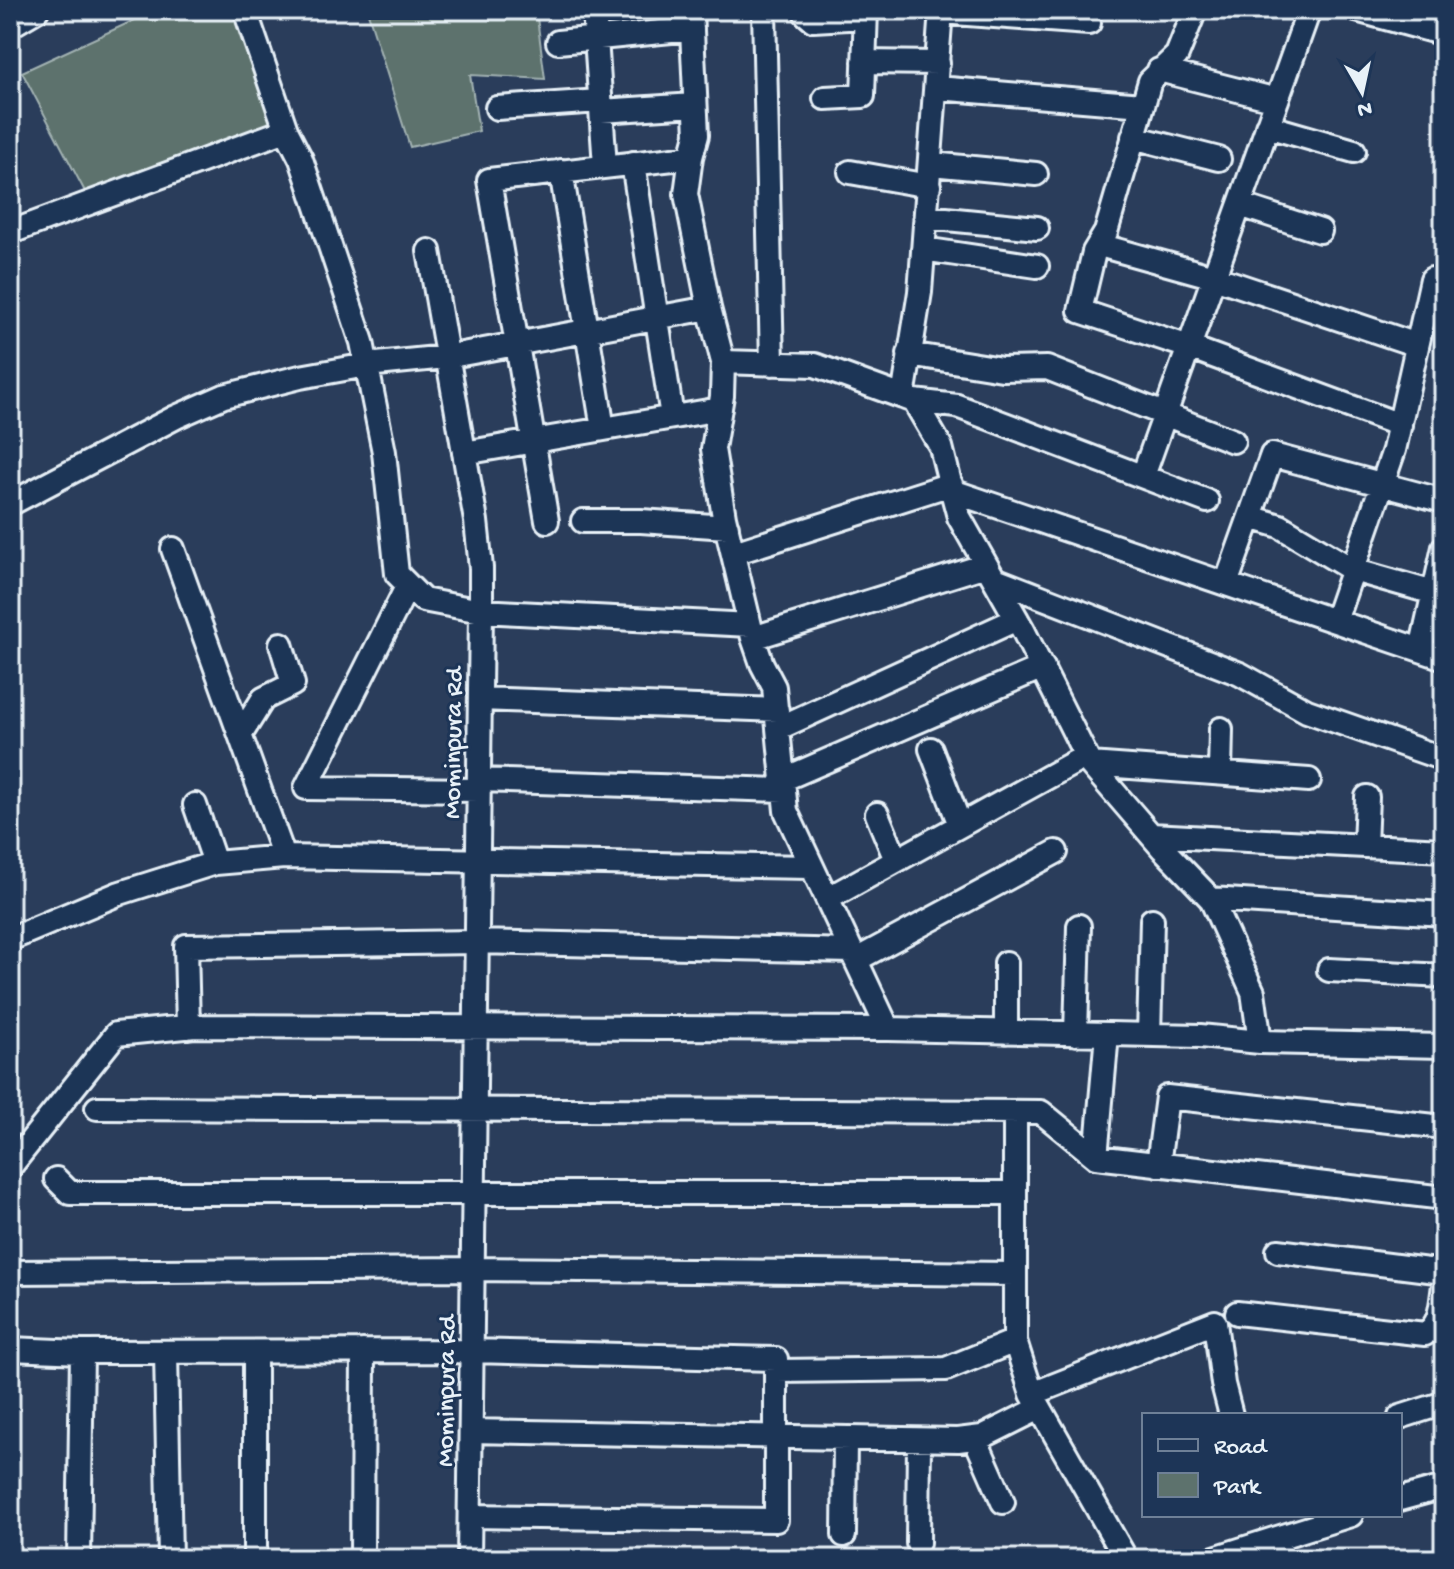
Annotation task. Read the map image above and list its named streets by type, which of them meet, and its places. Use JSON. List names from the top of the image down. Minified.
{"streets":{"street":["Mominpura Rd"]},"legend":["Road","Park"],"north":"bottom"}
